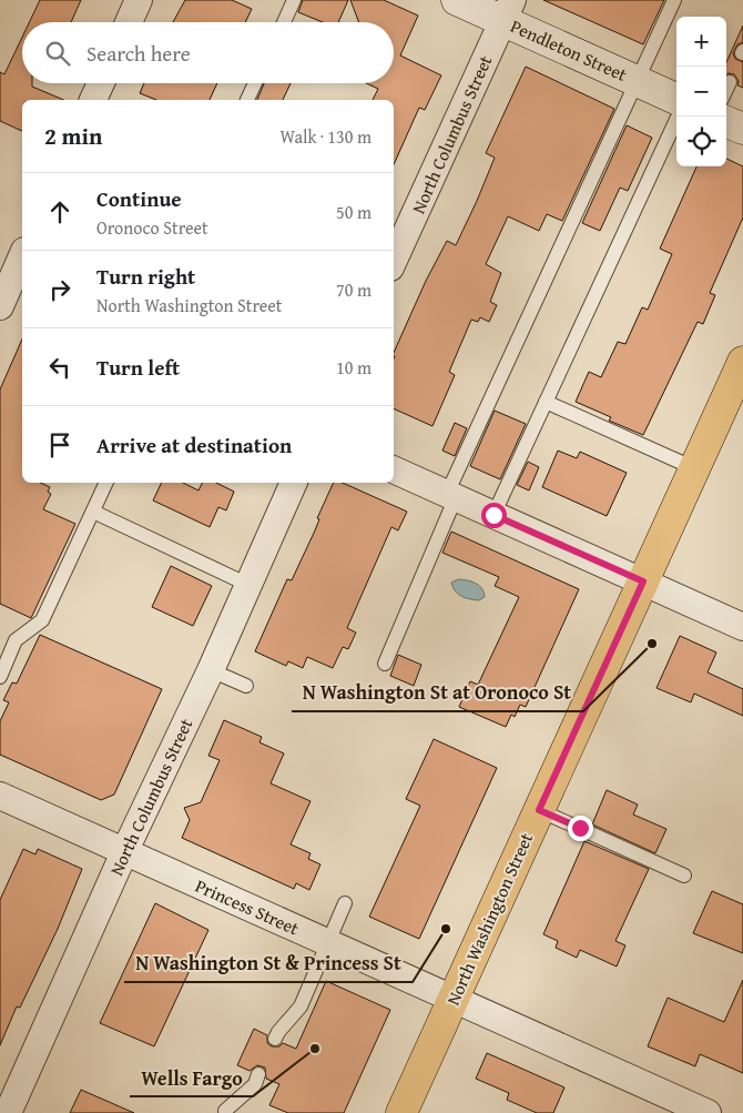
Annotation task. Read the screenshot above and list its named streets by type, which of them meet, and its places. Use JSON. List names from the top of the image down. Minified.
{"streets":{"main road":["Pendleton Street","North Washington Street"],"street":["North Columbus Street","Princess Street"]},"crossings":[["Pendleton Street","North Columbus Street"],["North Columbus Street","Princess Street"],["Princess Street","North Washington Street"]],"places":["N Washington St at Oronoco St","N Washington St & Princess St","Wells Fargo"],"page":{"map_buttons":["+","−"],"search":"Search here","heading":["2 min","Walk · 130 m"],"list":[["Continue","Oronoco Street","50 m"],["Turn right","North Washington Street","70 m"],["Turn left","10 m"],"Arrive at destination"]}}
